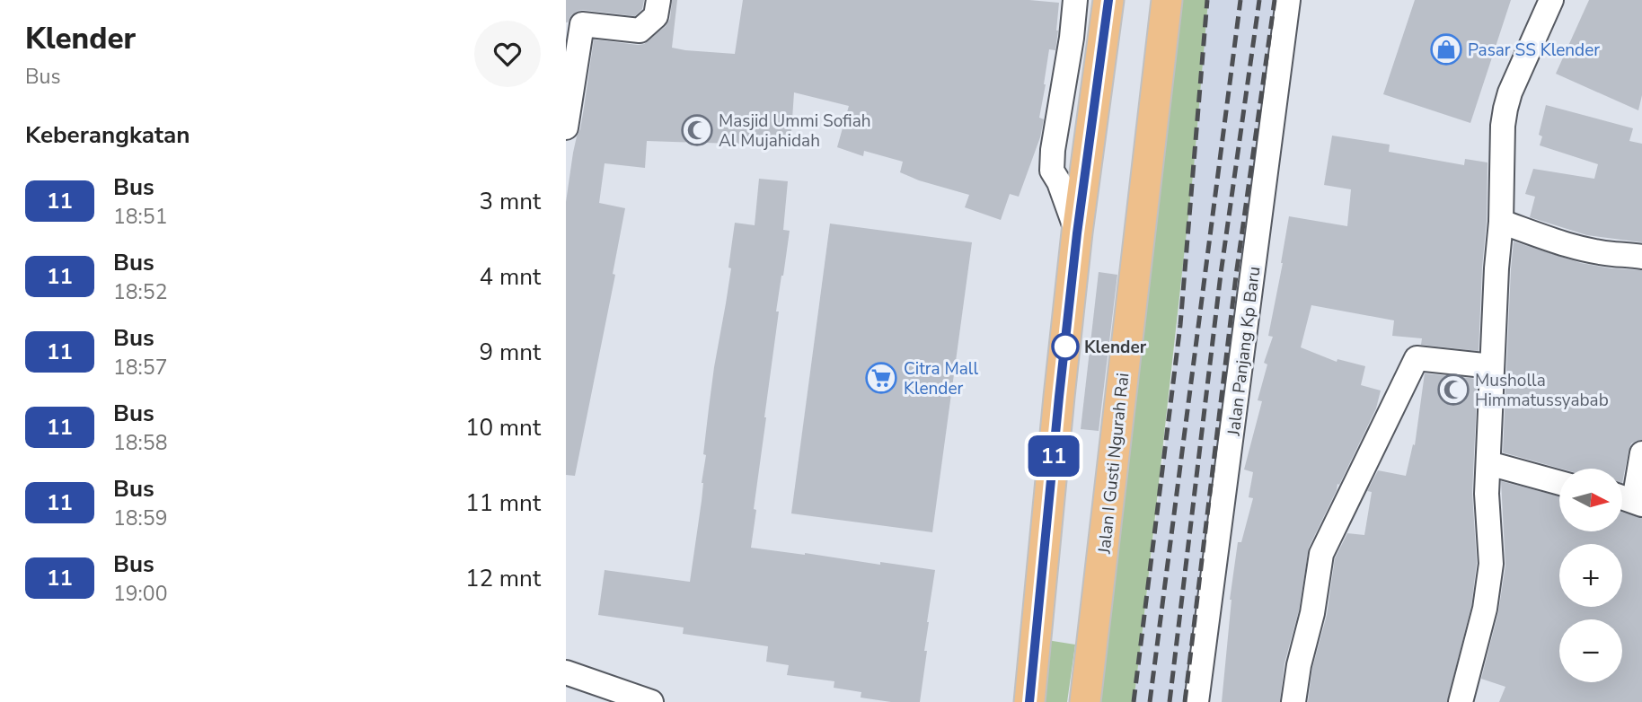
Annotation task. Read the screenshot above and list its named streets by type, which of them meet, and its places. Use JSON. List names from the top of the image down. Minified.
{"streets":{"main road":["Jalan I Gusti Ngurah Rai"],"street":["Jalan Panjang Kp Baru"]},"places":{"shop":["Pasar SS Klender"],"mosque":["Masjid Ummi Sofiah Al Mujahidah","Musholla Himmatussyabab"],"other":["Klender"],"supermarket":["Citra Mall Klender"]},"lines":["bus line 11"],"north":"right","page":{"heading":[["Klender","Bus"],"Keberangkatan"],"on_map":"11","list":[{"mark":"11","name":"Bus","note":"18:51","value":"3 mnt"},{"mark":"11","name":"Bus","note":"18:52","value":"4 mnt"},{"mark":"11","name":"Bus","note":"18:57","value":"9 mnt"},{"mark":"11","name":"Bus","note":"18:58","value":"10 mnt"},{"mark":"11","name":"Bus","note":"18:59","value":"11 mnt"},{"mark":"11","name":"Bus","note":"19:00","value":"12 mnt"}],"map_buttons":["+","−"]}}
